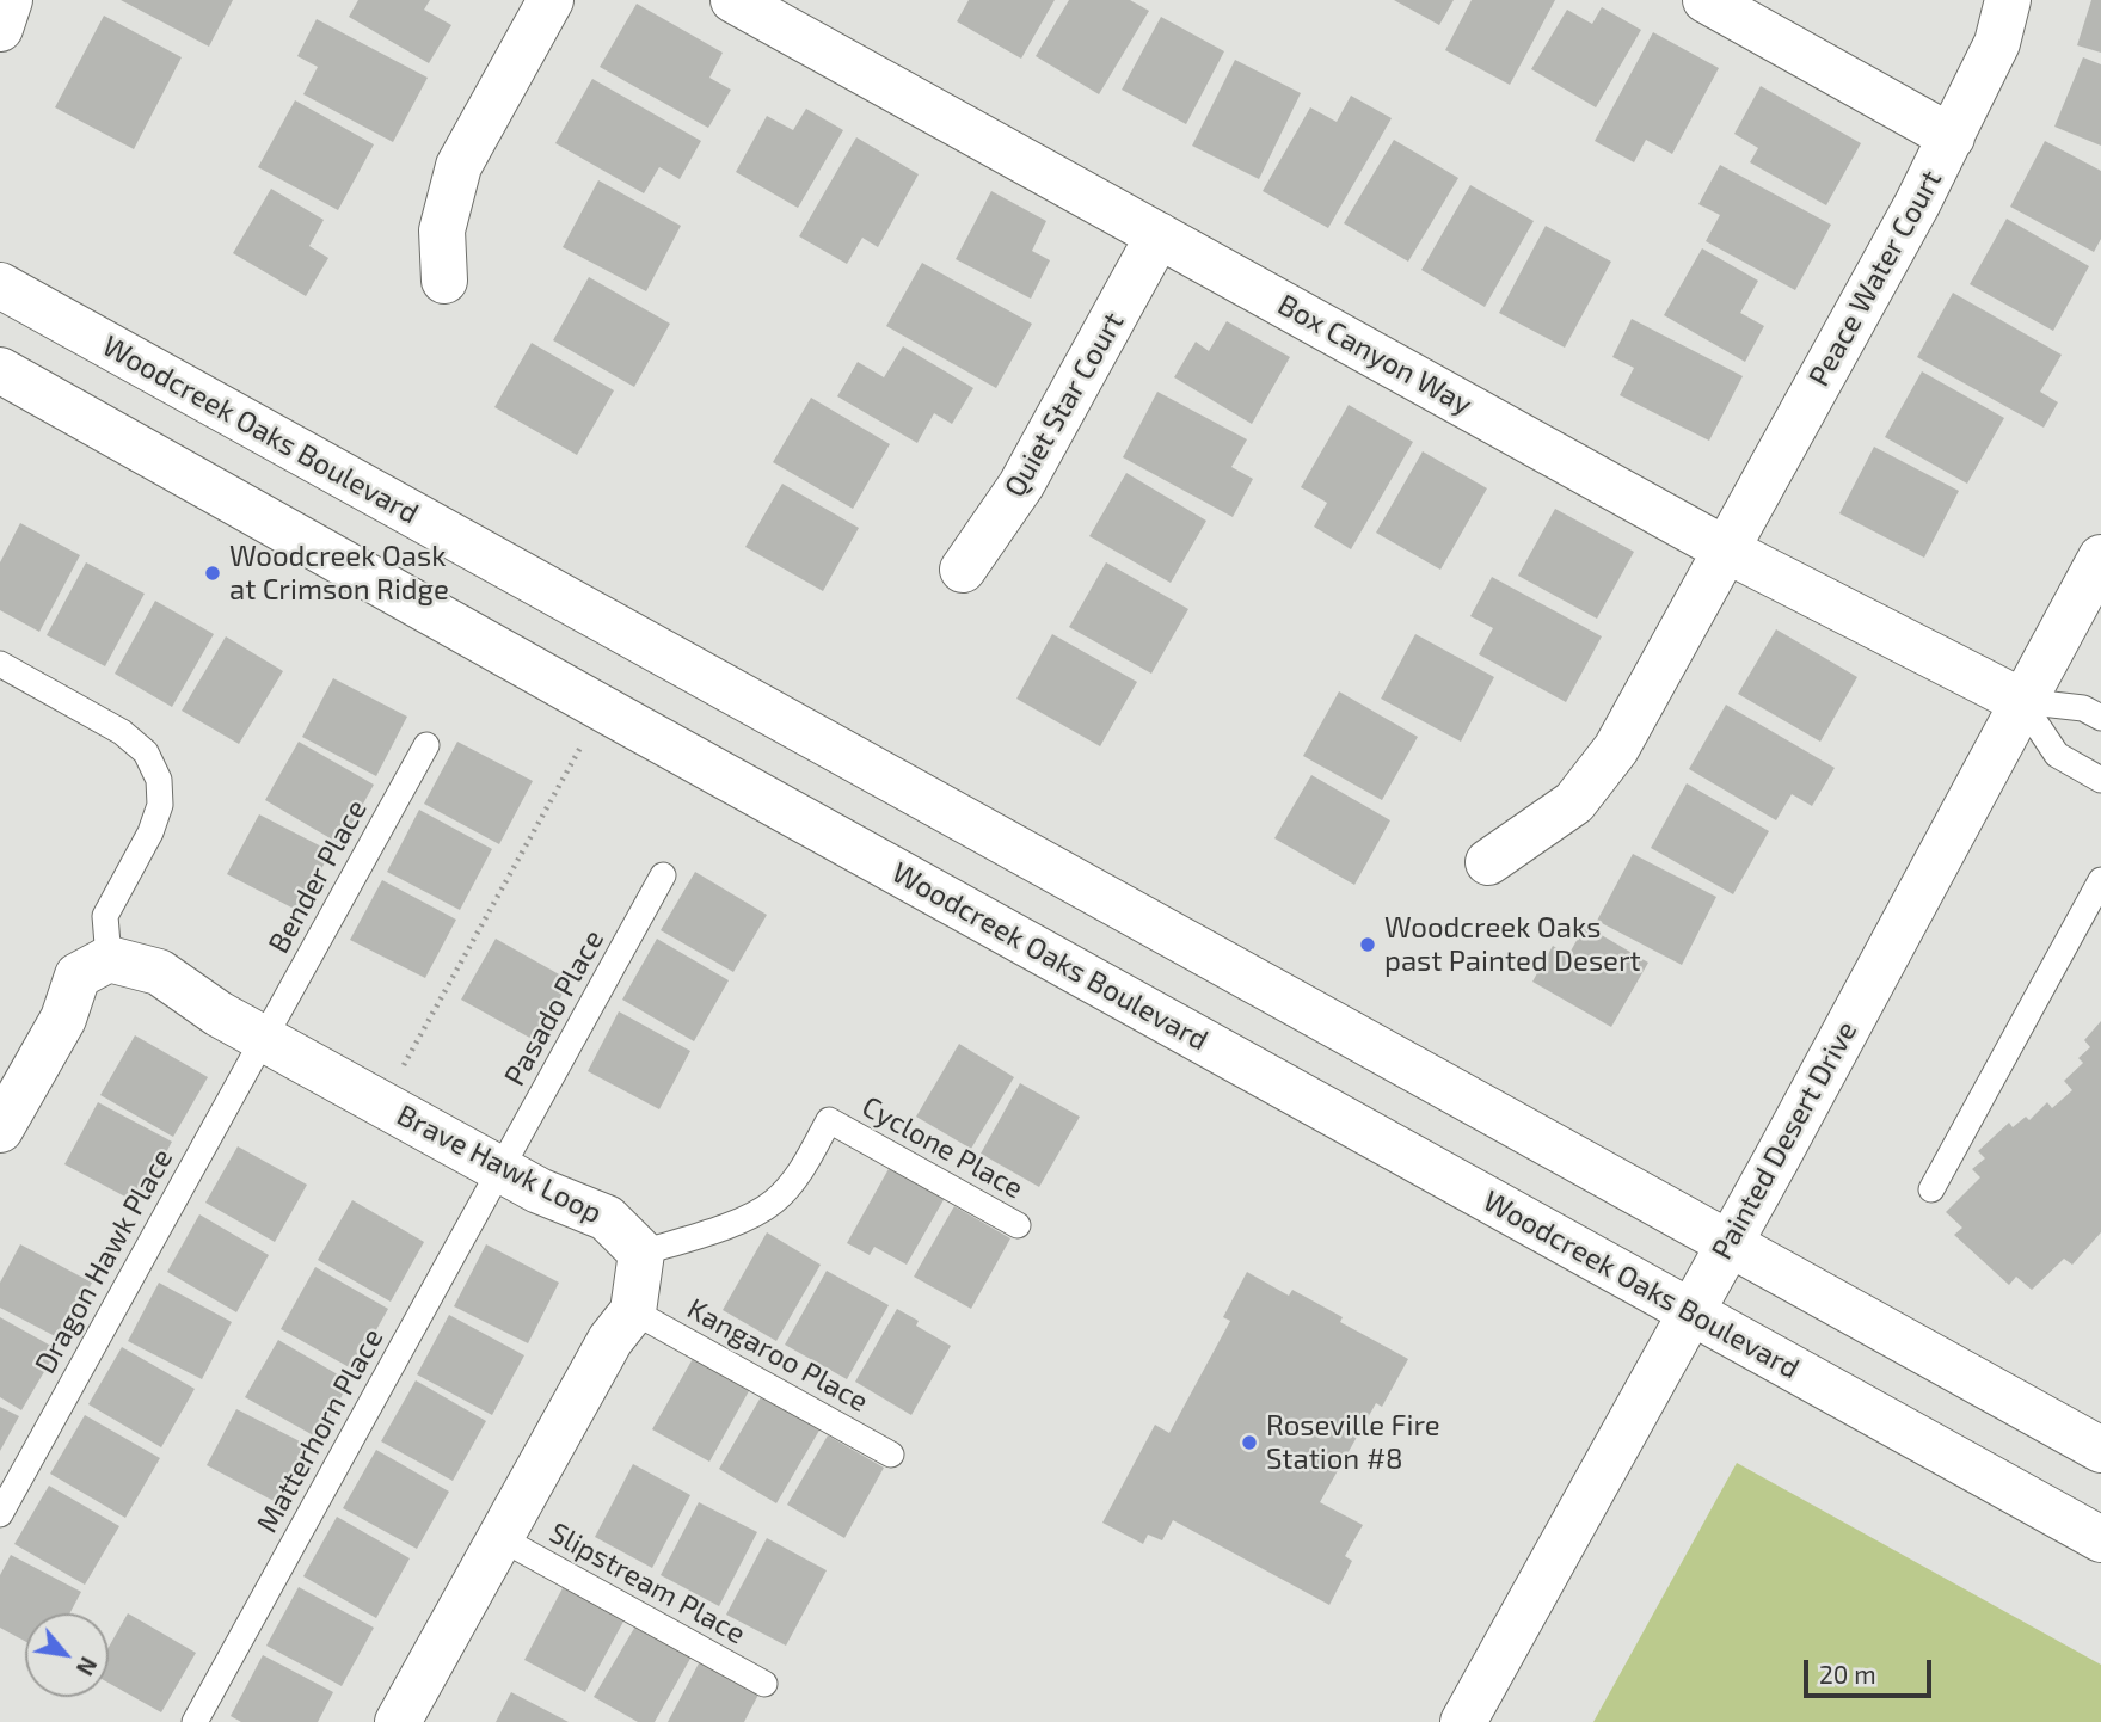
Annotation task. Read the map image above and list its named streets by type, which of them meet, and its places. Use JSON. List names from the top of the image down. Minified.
{"streets":{"street":["Peace Water Court","Box Canyon Way","Quiet Star Court","Woodcreek Oaks Boulevard","Painted Desert Drive","Brave Hawk Loop"],"lane":["Bender Place","Pasado Place","Cyclone Place","Dragon Hawk Place","Kangaroo Place","Matterhorn Place","Slipstream Place"]},"crossings":[["Peace Water Court","Box Canyon Way"],["Box Canyon Way","Quiet Star Court"],["Box Canyon Way","Painted Desert Drive"],["Woodcreek Oaks Boulevard","Painted Desert Drive"],["Bender Place","Brave Hawk Loop"],["Bender Place","Dragon Hawk Place"],["Pasado Place","Brave Hawk Loop"],["Pasado Place","Matterhorn Place"],["Cyclone Place","Brave Hawk Loop"],["Brave Hawk Loop","Dragon Hawk Place"],["Brave Hawk Loop","Matterhorn Place"]],"places":["Woodcreek Oask at Crimson Ridge","Woodcreek Oaks past Painted Desert","Roseville Fire Station #8"],"scale_bar":"20 m","north":"bottom right"}
